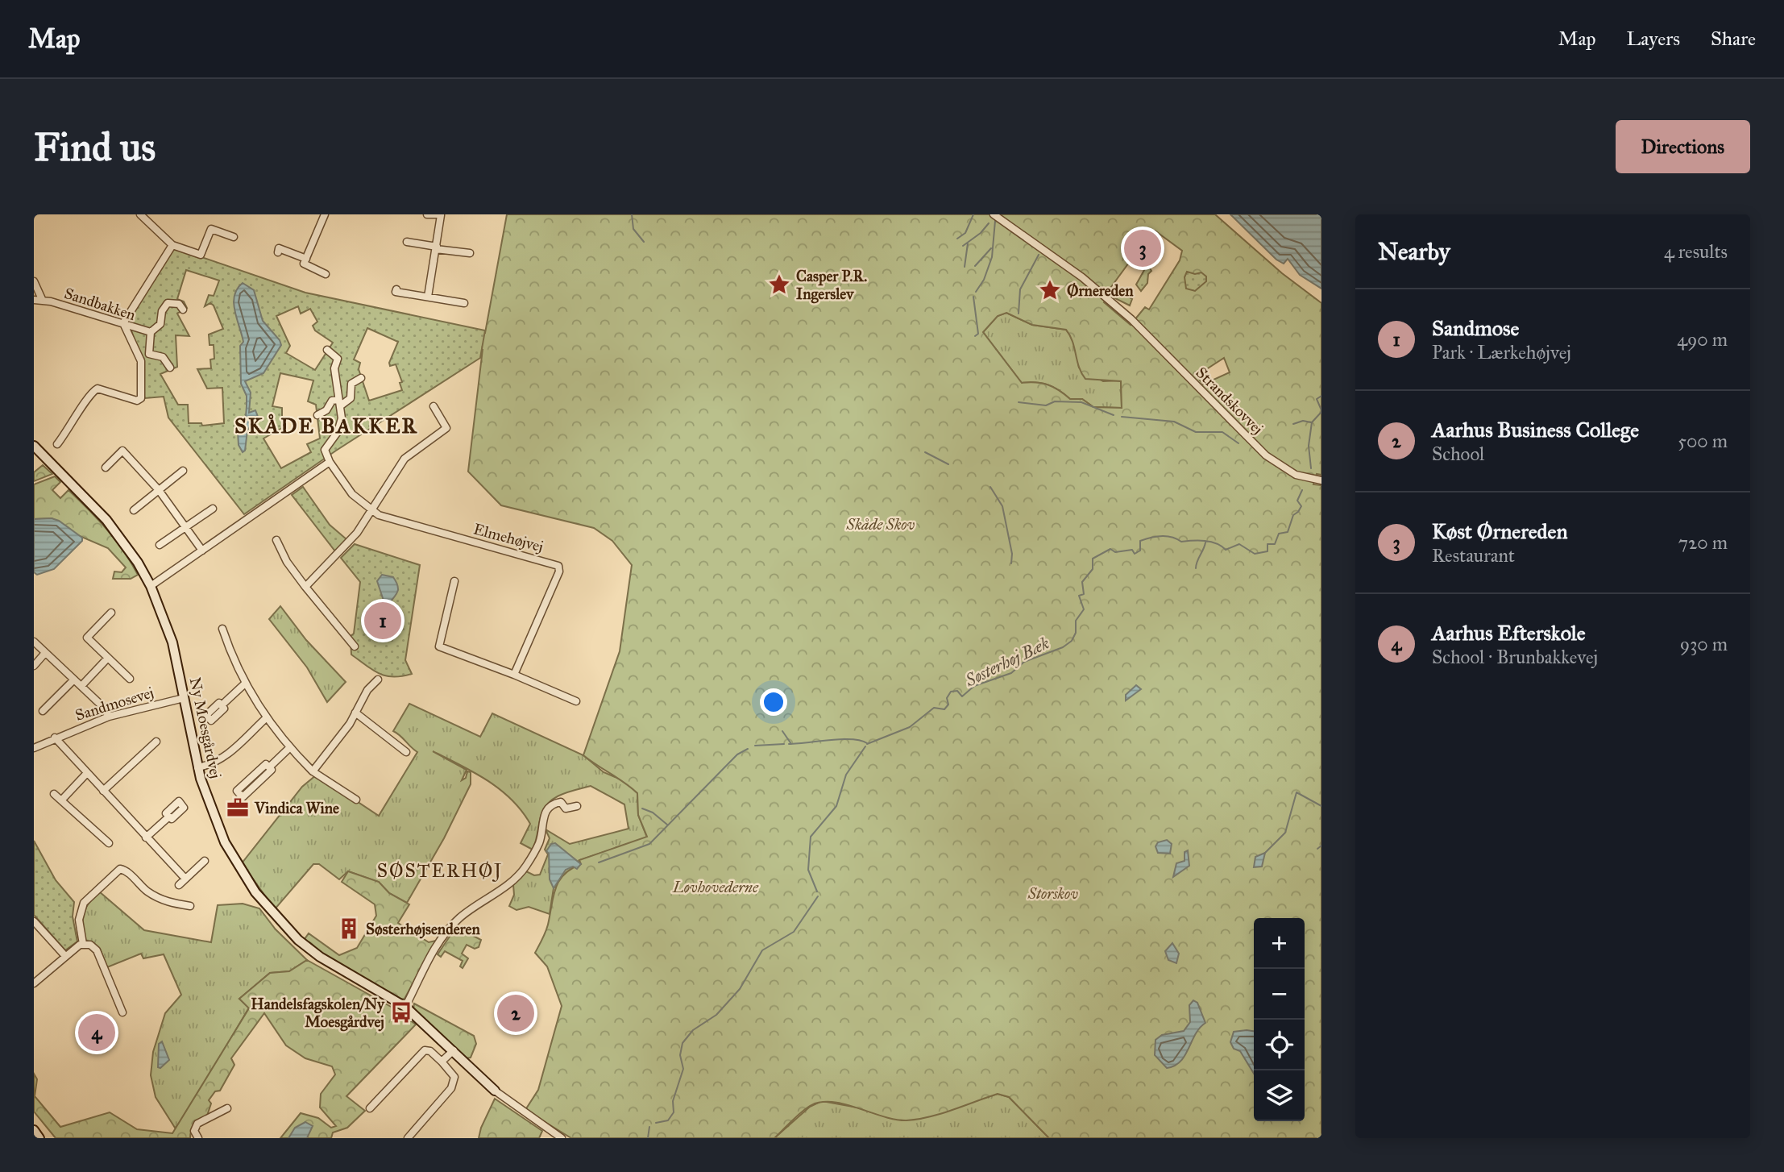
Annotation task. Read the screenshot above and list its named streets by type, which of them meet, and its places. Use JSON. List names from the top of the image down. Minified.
{"streets":{"street":["Sandbakken","Strandskovvej","Elmehøjvej","Sandmosevej","Ny Moesgårdvej"]},"crossings":[["Sandmosevej","Ny Moesgårdvej"]],"districts":["SKÅDE BAKKER","SØSTERHØJ"],"water":["Søsterhøj Bæk"],"parks":["Skåde Skov","Løvhovederne","Storskov"],"places":{"place":["Casper P.R. Ingerslev","Ørnereden"],"office":["Vindica Wine"],"building":["Søsterhøjsenderen"],"bus stop":["Handelsfagskolen/Ny Moesgårdvej"]},"page":{"header":"Map","nav":["Map","Layers","Share"],"buttons":"Directions","title":"Find us","heading":["Nearby","4 results"],"pins":["3","1","2","4"],"list":[{"mark":"1","name":"Sandmose","note":"Park · Lærkehøjvej","value":"490 m"},{"mark":"2","name":"Aarhus Business College","note":"School","value":"500 m"},{"mark":"3","name":"Køst Ørnereden","note":"Restaurant","value":"720 m"},{"mark":"4","name":"Aarhus Efterskole","note":"School · Brunbakkevej","value":"930 m"}],"map_buttons":["+","−"]}}
